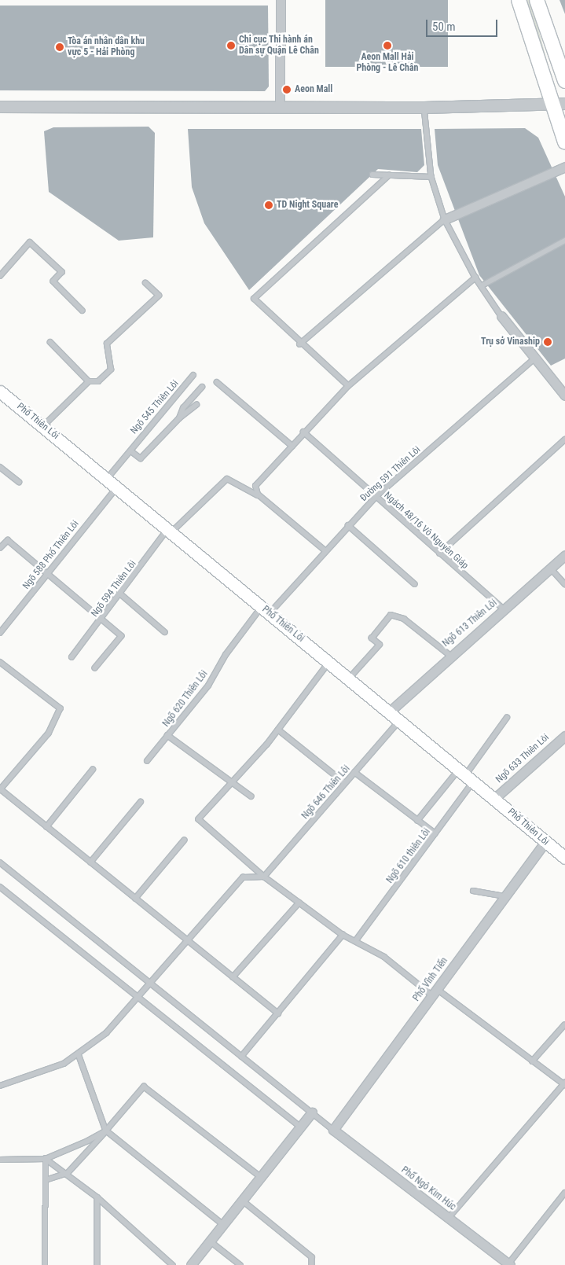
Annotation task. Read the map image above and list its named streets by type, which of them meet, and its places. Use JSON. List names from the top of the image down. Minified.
{"streets":{"main road":["Phố Thiên Lôi"],"street":["Ngõ 613 Thiên Lôi","Ngõ 633 Thiên Lôi","Phố Vĩnh Tiến","Phố Ngô Kim Húc"],"lane":["Ngõ 545 Thiên Lôi","Đường 591 Thiên Lôi","Ngách 48/16 Vô Nguyên Giáp","Ngõ 588 Phố Thiên Lôi","Ngõ 594 Thiên Lôi","Ngõ 620 Thiên Lôi","Ngõ 646 Thiên Lôi","Ngõ 610 thiên Lôi"]},"crossings":[["Ngõ 545 Thiên Lôi","Phố Thiên Lôi"],["Phố Thiên Lôi","Đường 591 Thiên Lôi"],["Phố Thiên Lôi","Ngõ 588 Phố Thiên Lôi"],["Phố Thiên Lôi","Ngõ 594 Thiên Lôi"],["Phố Thiên Lôi","Ngõ 613 Thiên Lôi"],["Phố Thiên Lôi","Ngõ 620 Thiên Lôi"],["Phố Thiên Lôi","Ngõ 633 Thiên Lôi"],["Phố Thiên Lôi","Ngõ 646 Thiên Lôi"],["Phố Thiên Lôi","Ngõ 610 thiên Lôi"],["Phố Thiên Lôi","Phố Vĩnh Tiến"],["Đường 591 Thiên Lôi","Ngách 48/16 Vô Nguyên Giáp"],["Đường 591 Thiên Lôi","Ngõ 620 Thiên Lôi"],["Ngách 48/16 Vô Nguyên Giáp","Ngõ 613 Thiên Lôi"],["Phố Vĩnh Tiến","Phố Ngô Kim Húc"]],"places":["Chi cục Thi hành án Dân sự Quận Lê Chân","Aeon Mall Hải Phòng - Lê Chân","Tòa án nhân dân khu vực 5 - Hải Phòng","Aeon Mall","TD Night Square","Trụ sở Vinaship"],"scale_bar":"50 m"}
